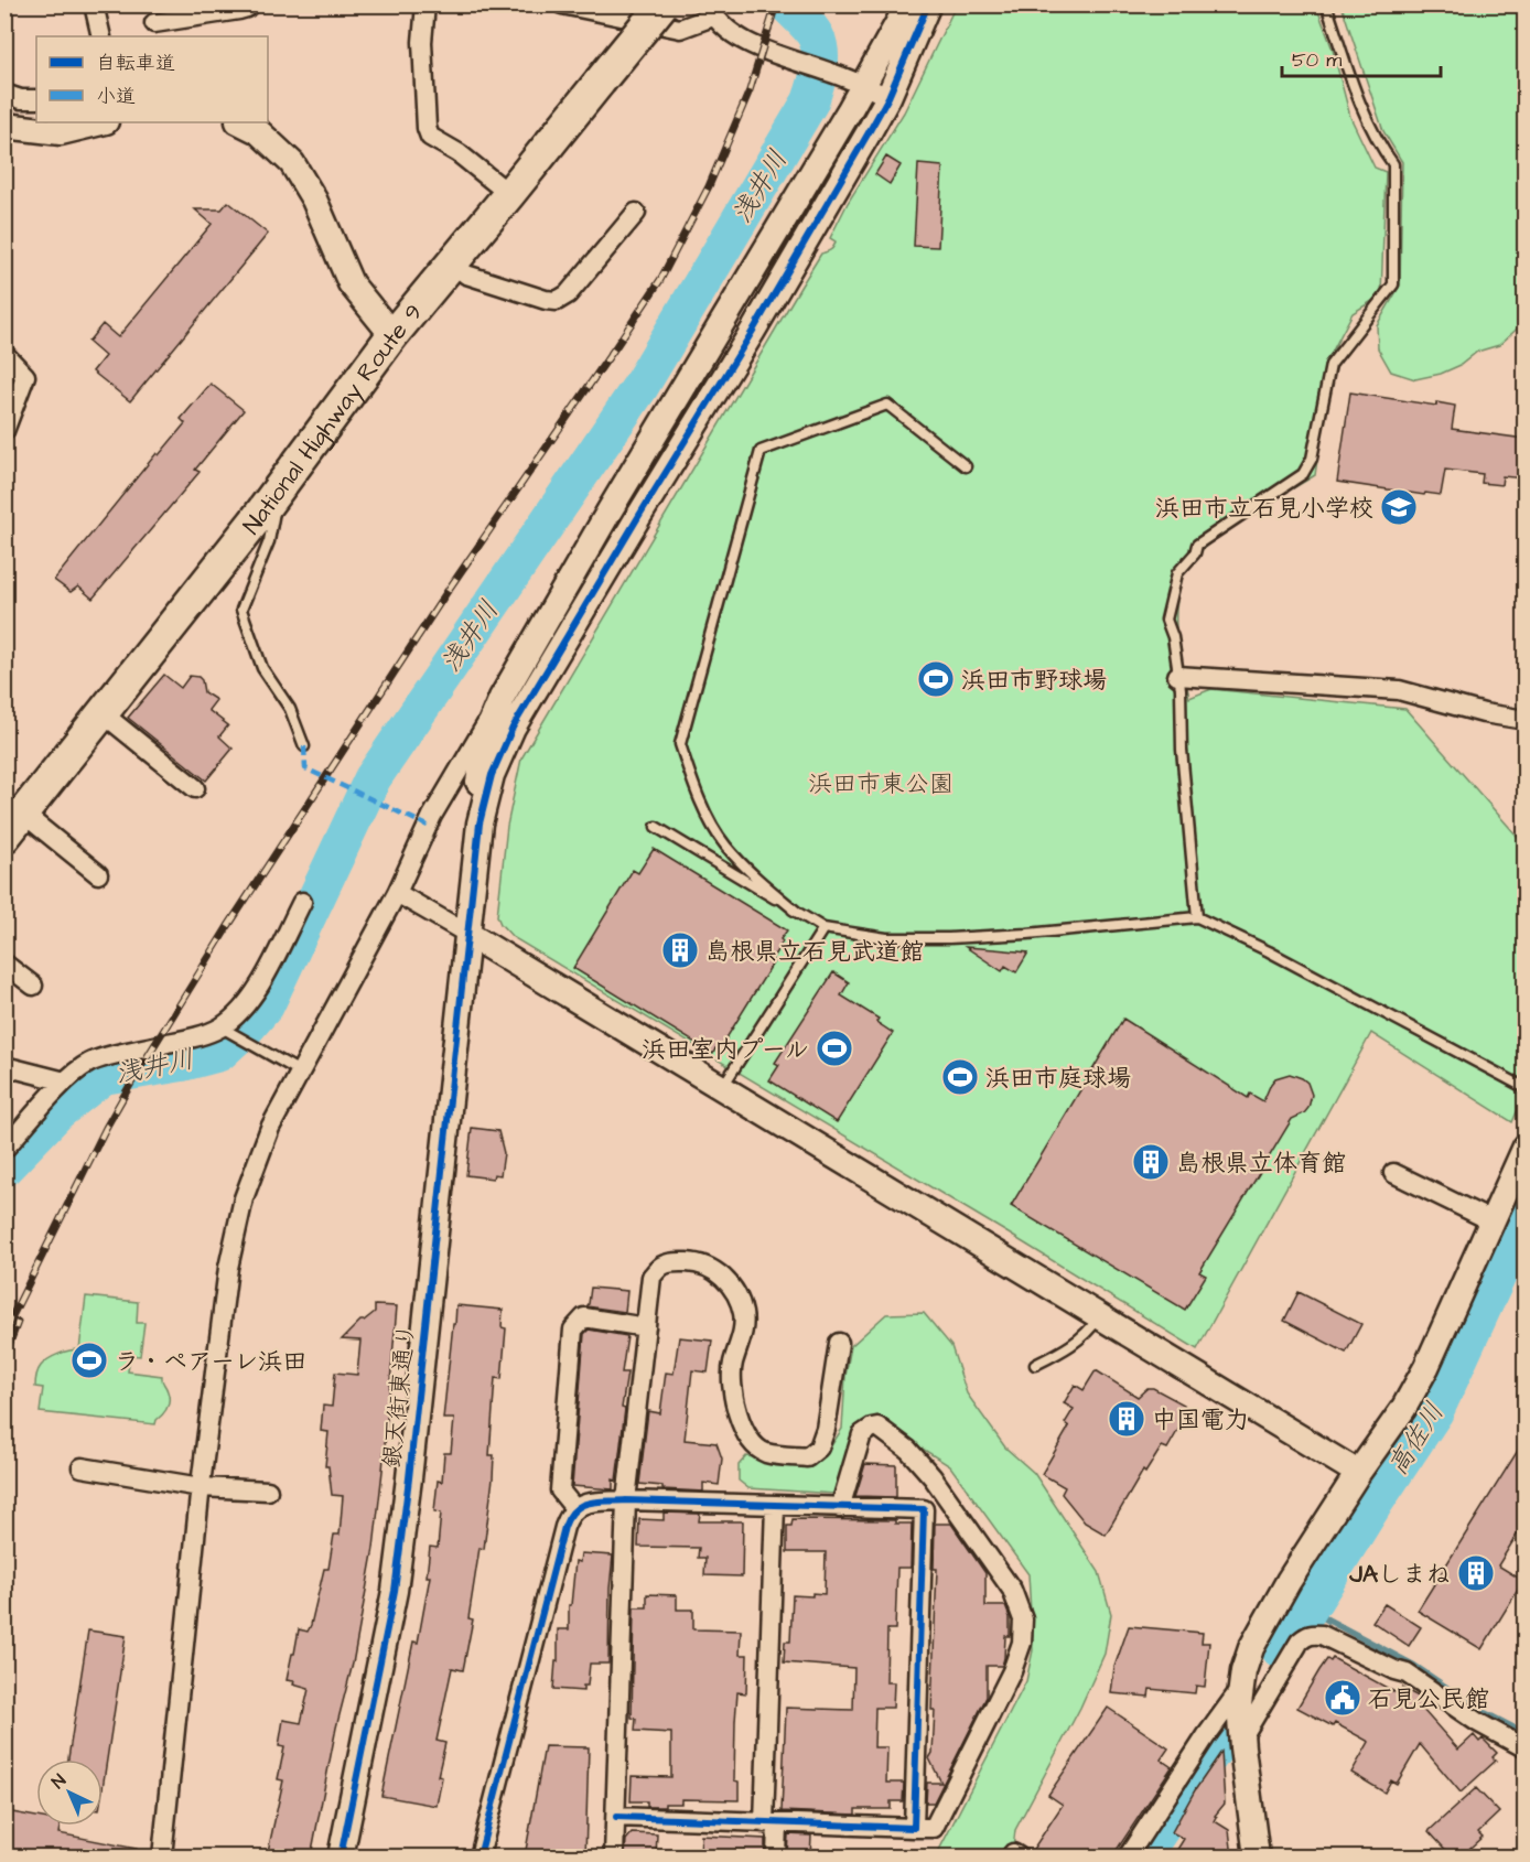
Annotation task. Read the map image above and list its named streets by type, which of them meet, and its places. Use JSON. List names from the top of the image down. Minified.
{"streets":{"highway":["National Highway Route 9"],"street":["銀天街東通り"]},"water":["浅井川","高佐川"],"parks":["浜田市東公園"],"places":{"school or university":["浜田市立石見小学校"],"sports":["浜田市野球場","浜田室内プール","浜田市庭球場","ラ・ペアーレ浜田"],"building":["島根県立石見武道館","島根県立体育館","中国電力","JAしまね"],"public building":["石見公民館"]},"legend":["自転車道","小道"],"scale_bar":"50 m","north":"top left"}
